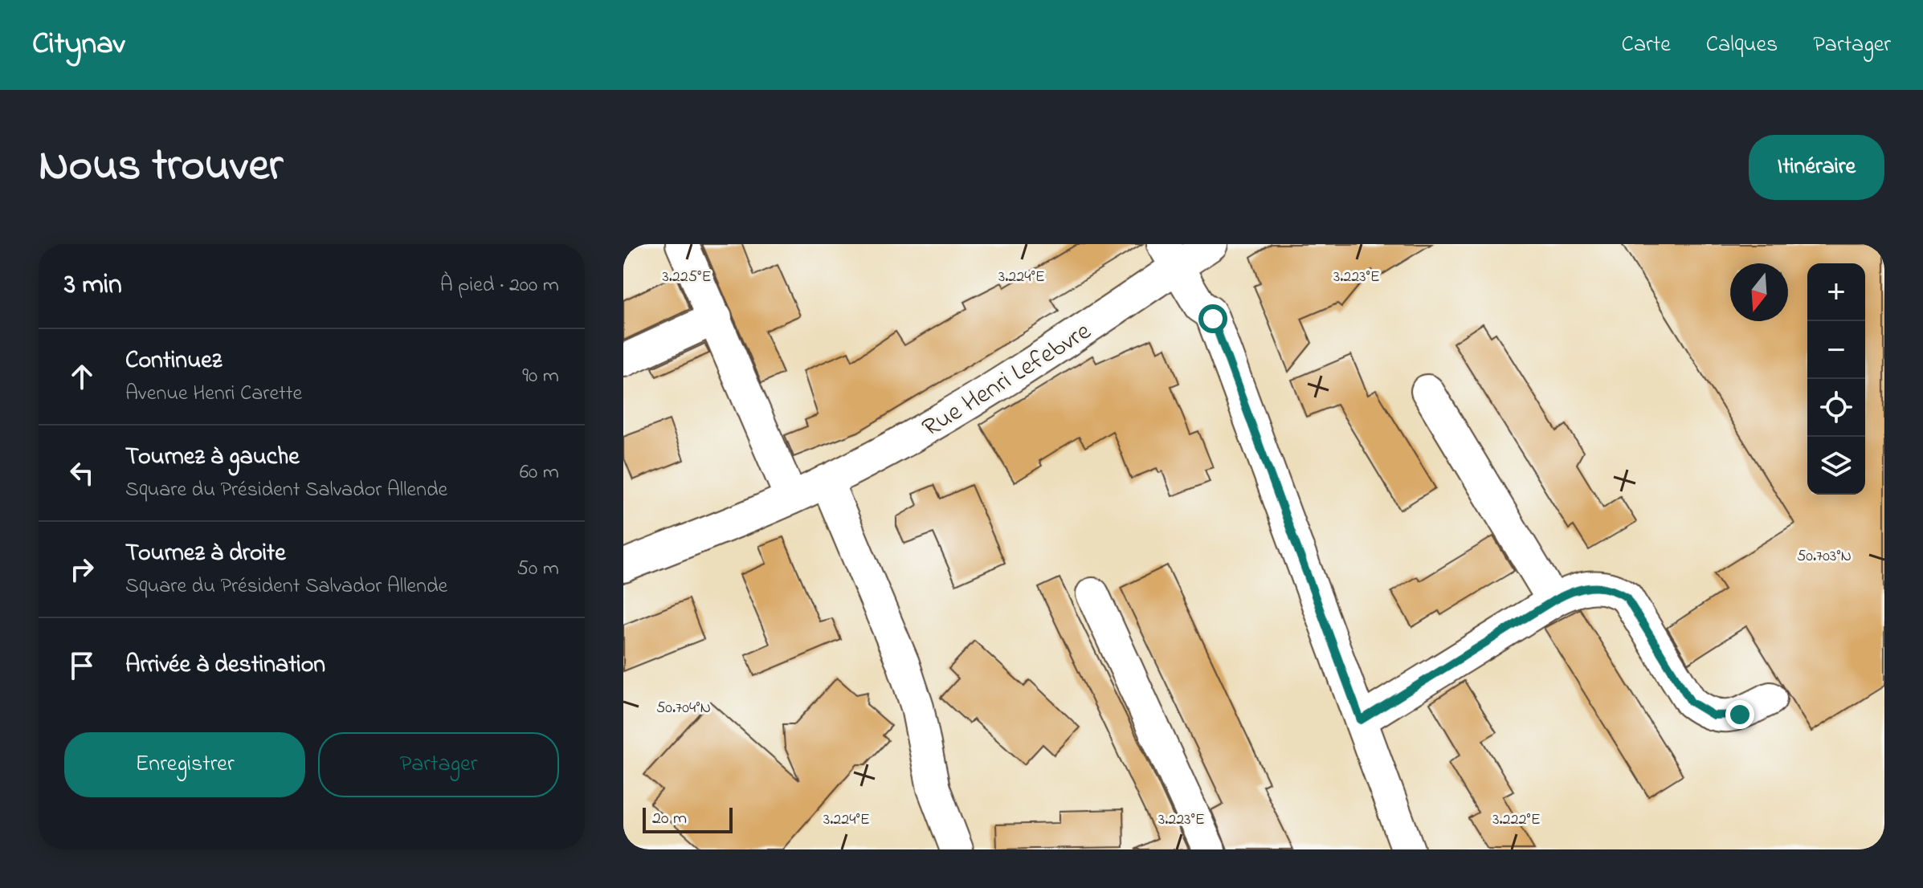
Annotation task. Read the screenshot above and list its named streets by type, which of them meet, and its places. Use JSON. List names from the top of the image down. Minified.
{"streets":{"street":["Rue Henri Lefebvre"]},"scale_bar":"20 m","north":"bottom","page":{"header":"Citynav","nav":["Carte","Calques","Partager"],"title":"Nous trouver","buttons":["Itinéraire",["Enregistrer","Partager"]],"heading":["3 min","À pied · 200 m"],"map_buttons":["+","−"],"list":[["Continuez","Avenue Henri Carette","90 m"],["Tournez à gauche","Square du Président Salvador Allende","60 m"],["Tournez à droite","Square du Président Salvador Allende","50 m"],"Arrivée à destination"],"scale":"20 m"},"coordinates":["3.225°E","3.224°E","3.223°E","50.703°N","50.704°N","3.222°E"]}
